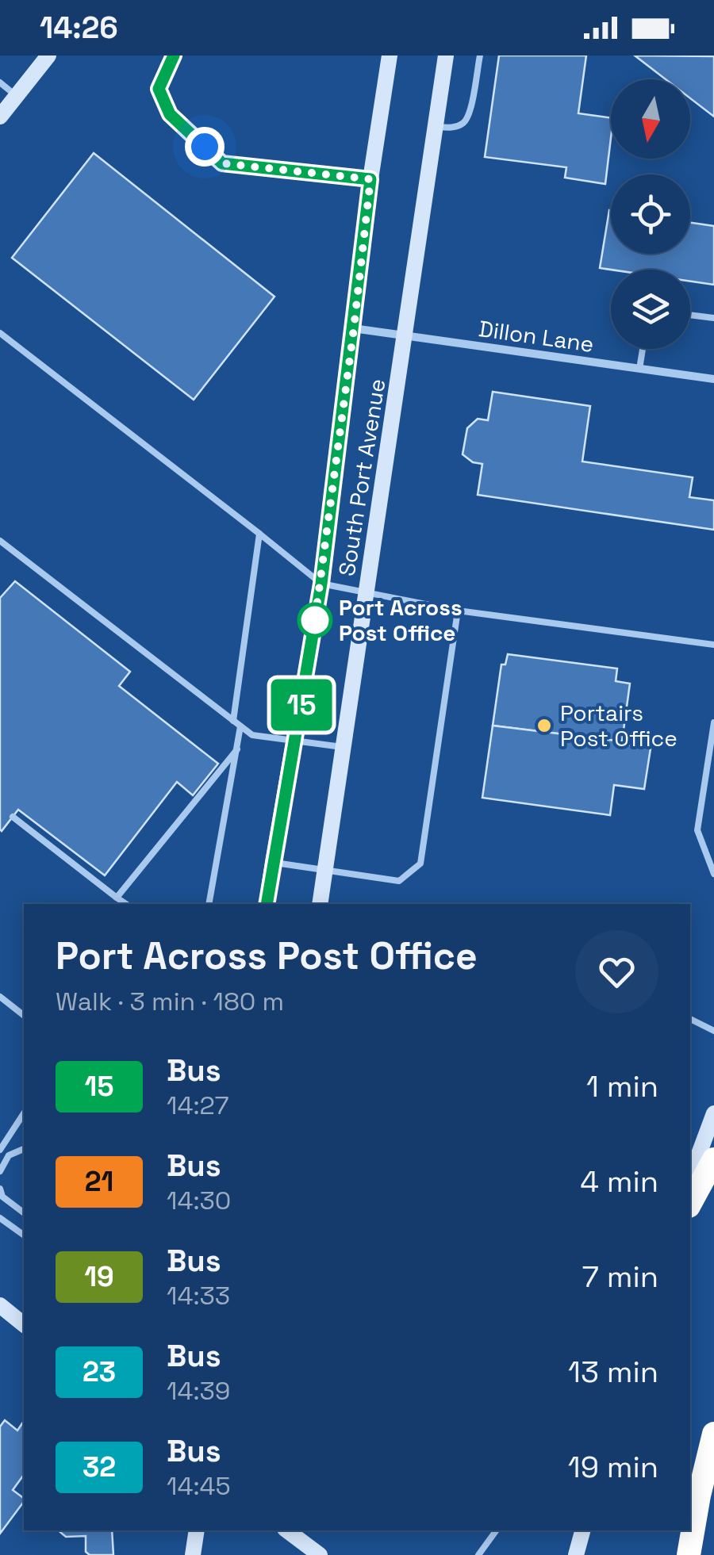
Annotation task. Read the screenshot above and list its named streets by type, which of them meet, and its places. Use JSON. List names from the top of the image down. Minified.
{"streets":{"main road":["South Port Avenue"],"street":["Dillon Lane"]},"crossings":[["Dillon Lane","South Port Avenue"]],"places":["Port Across Post Office","Portairs Post Office"],"lines":["bus line 15"],"north":"bottom","page":{"status":"14:26","on_map":"15","heading":["Port Across Post Office","Walk · 3 min · 180 m"],"list":[{"mark":"15","name":"Bus","note":"14:27","value":"1 min"},{"mark":"21","name":"Bus","note":"14:30","value":"4 min"},{"mark":"19","name":"Bus","note":"14:33","value":"7 min"},{"mark":"23","name":"Bus","note":"14:39","value":"13 min"},{"mark":"32","name":"Bus","note":"14:45","value":"19 min"}]}}
